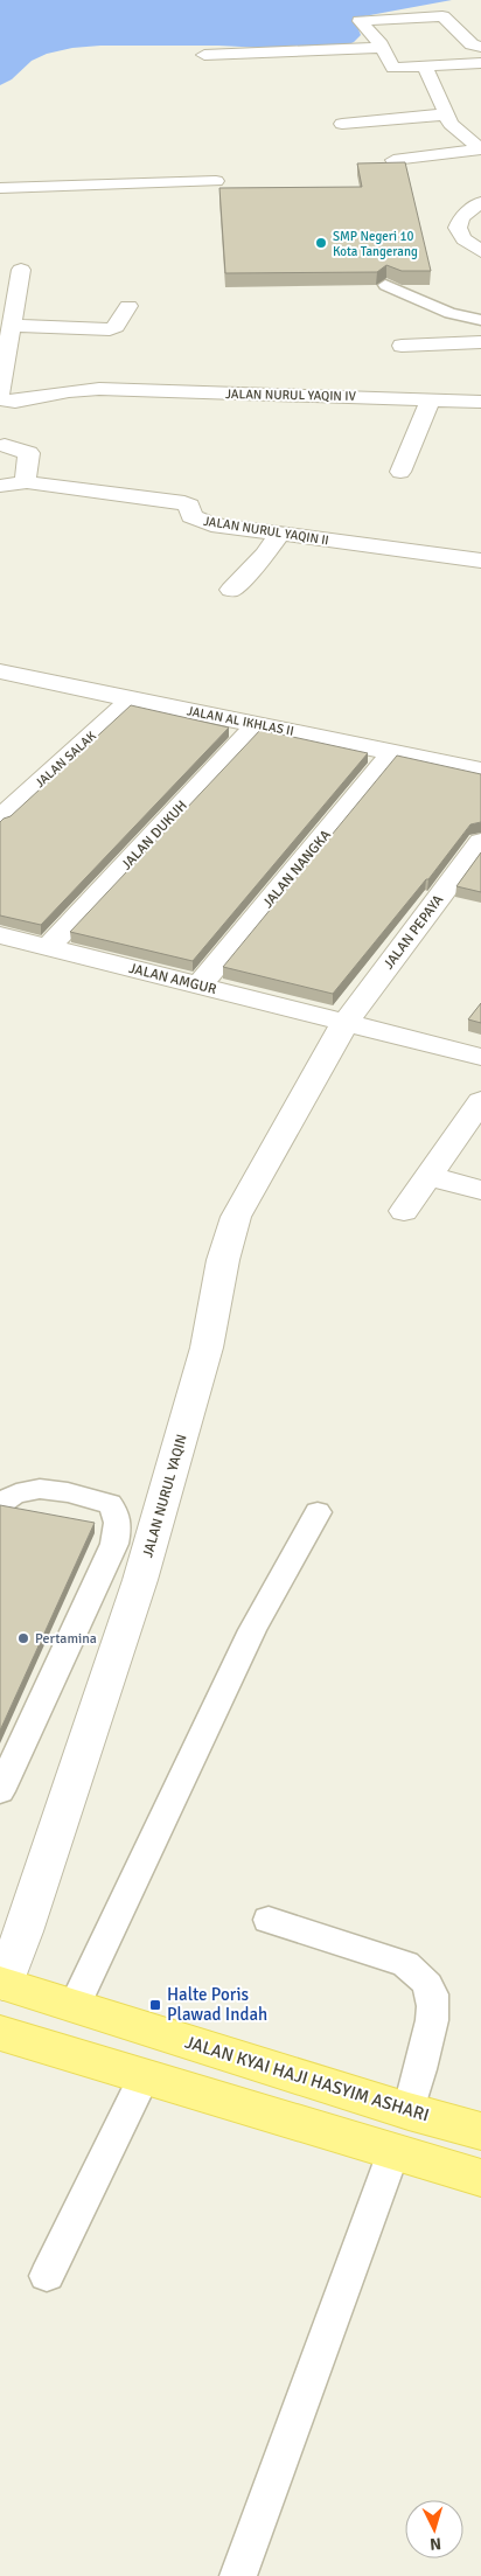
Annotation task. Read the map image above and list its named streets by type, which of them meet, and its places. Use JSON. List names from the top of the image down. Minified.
{"streets":{"main road":["JALAN KYAI HAJI HASYIM ASHARI"],"street":["JALAN NURUL YAQIN IV","JALAN NURUL YAQIN II","JALAN AL IKHLAS II","JALAN SALAK","JALAN DUKUH","JALAN NANGKA","JALAN PEPAYA","JALAN AMGUR","JALAN NURUL YAQIN"]},"crossings":[["JALAN AL IKHLAS II","JALAN SALAK"],["JALAN AL IKHLAS II","JALAN DUKUH"],["JALAN AL IKHLAS II","JALAN NANGKA"],["JALAN DUKUH","JALAN AMGUR"],["JALAN NANGKA","JALAN AMGUR"],["JALAN PEPAYA","JALAN AMGUR"],["JALAN PEPAYA","JALAN NURUL YAQIN"],["JALAN AMGUR","JALAN NURUL YAQIN"],["JALAN NURUL YAQIN","JALAN KYAI HAJI HASYIM ASHARI"]],"places":{"other":["SMP Negeri 10 Kota Tangerang","Pertamina"],"transit":["Halte Poris Plawad Indah"]},"north":"bottom"}
